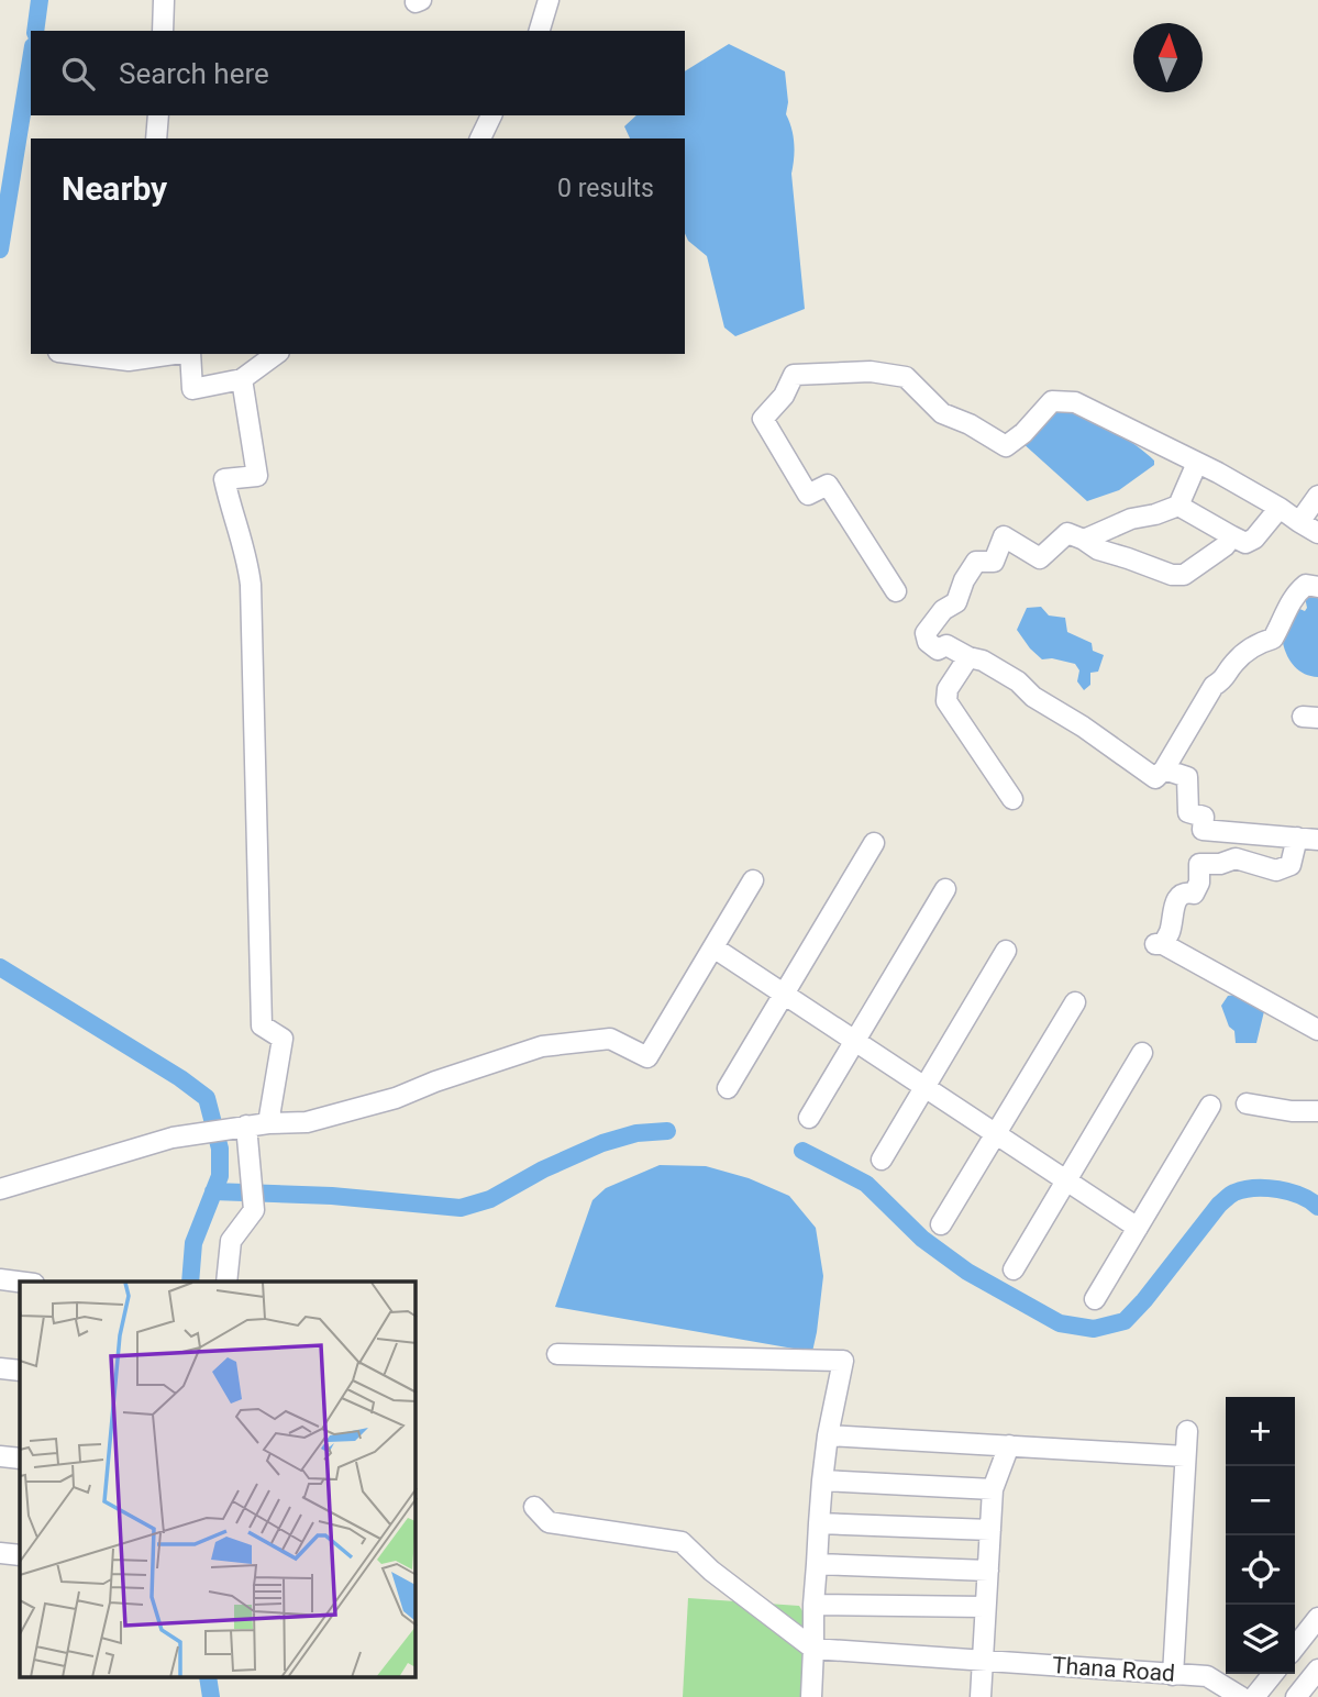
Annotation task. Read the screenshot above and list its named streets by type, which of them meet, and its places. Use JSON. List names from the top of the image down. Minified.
{"streets":{"street":["Thana Road"]},"north":"top","page":{"search":"Search here","heading":["Nearby","0 results"],"map_buttons":["+","−"]}}
